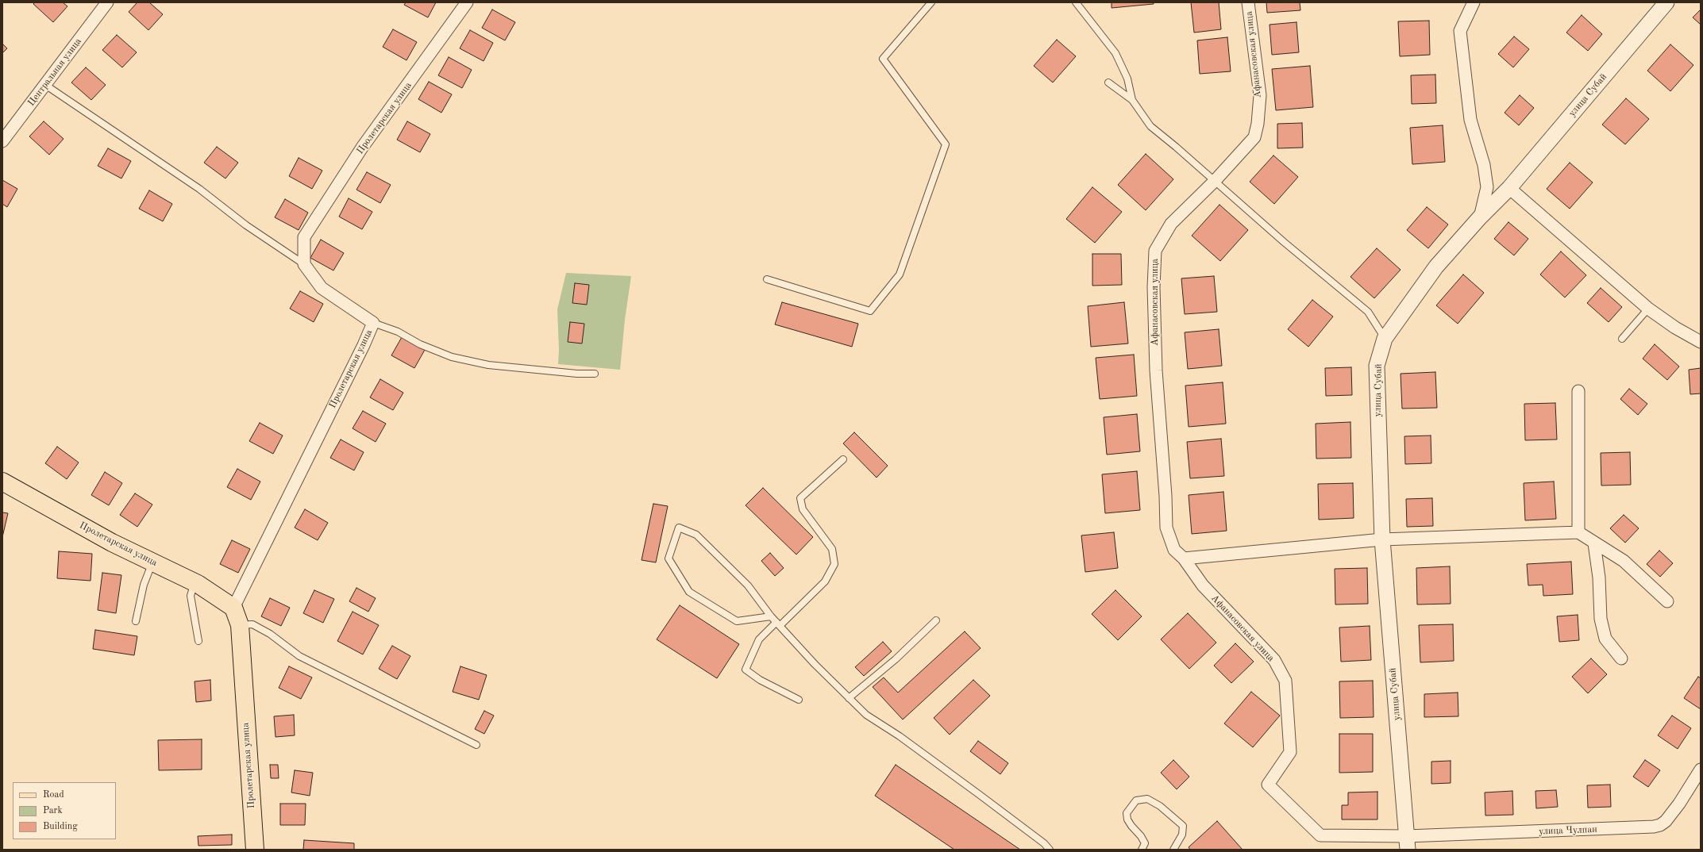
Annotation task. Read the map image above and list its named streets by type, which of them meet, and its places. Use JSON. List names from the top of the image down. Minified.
{"streets":{"main road":["Пролетарская улица"],"street":["Афанасовская улица","Центральная улица","улица Субай","улица Чулпан"]},"crossings":[["Афанасовская улица","улица Субай"],["Афанасовская улица","улица Чулпан"],["улица Субай","улица Чулпан"]],"legend":["Road","Park","Building"]}
